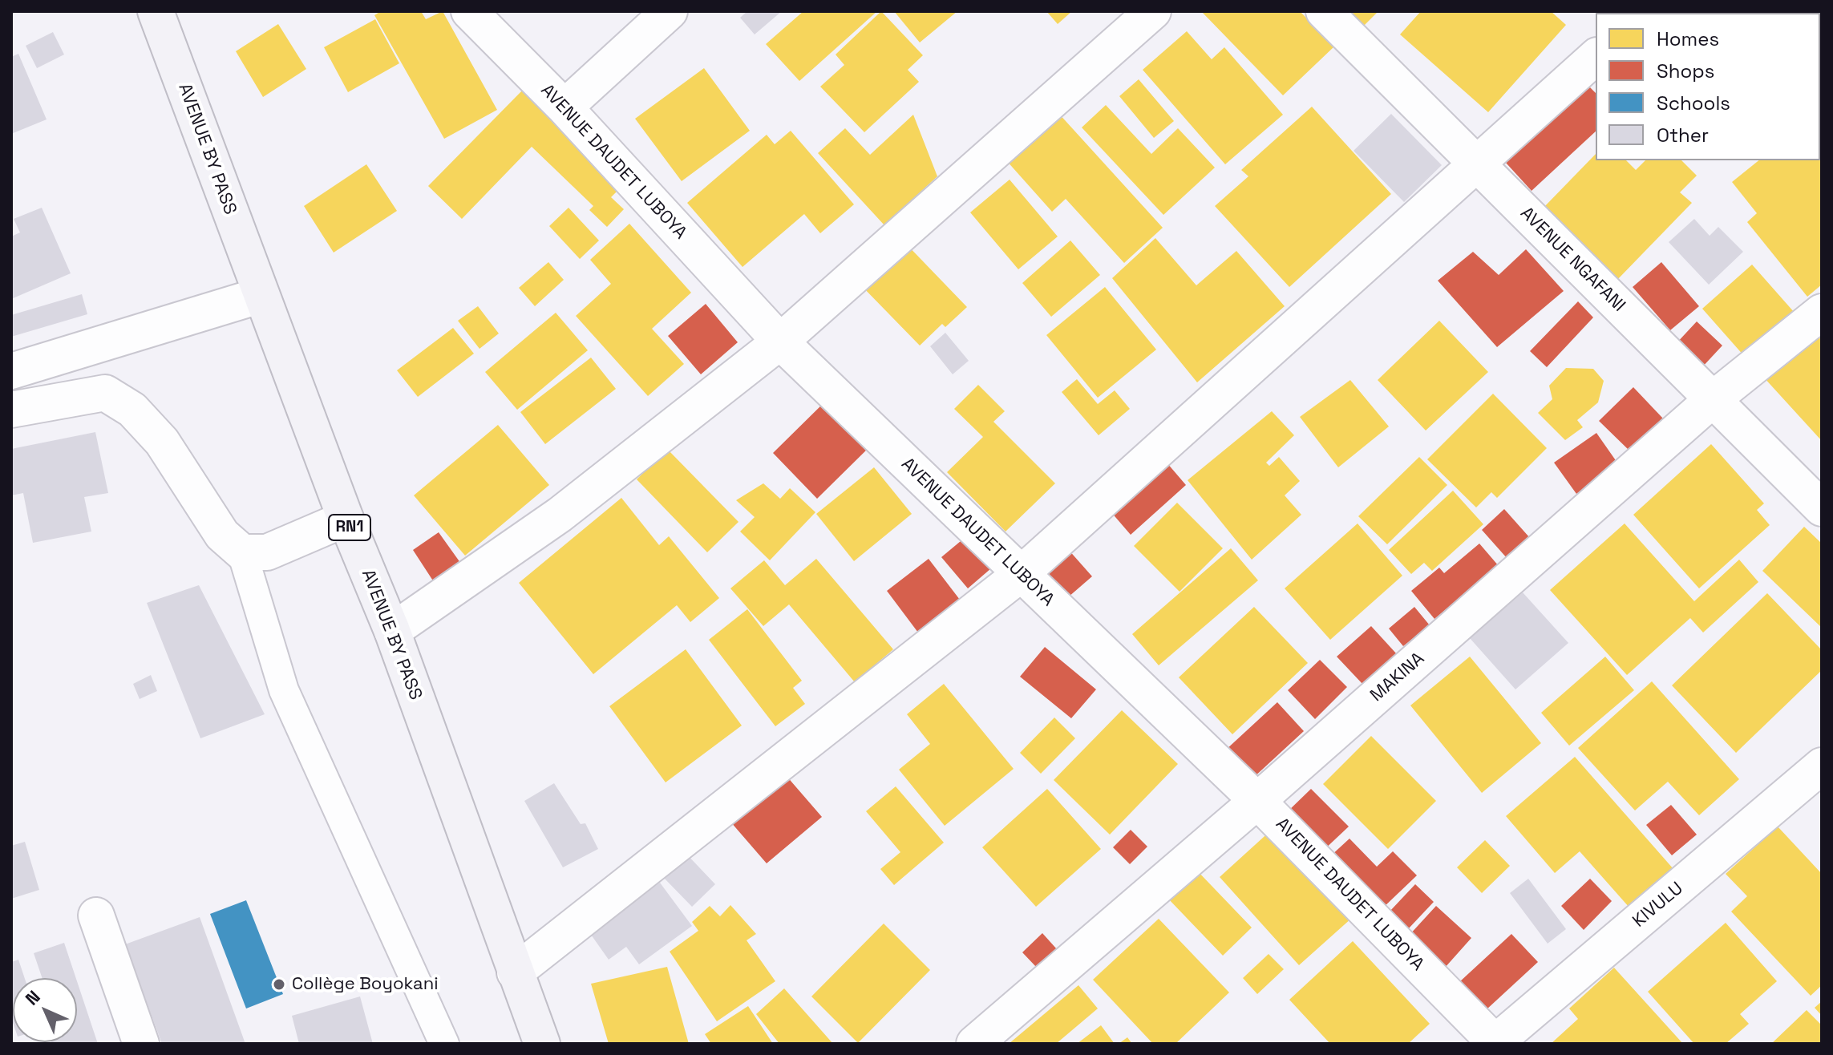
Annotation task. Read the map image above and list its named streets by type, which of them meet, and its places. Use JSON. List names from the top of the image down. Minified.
{"streets":{"highway":["AVENUE BY PASS","RN1"],"street":["AVENUE DAUDET LUBOYA","AVENUE NGAFANI","MAKINA","KIVULU"]},"crossings":[["AVENUE DAUDET LUBOYA","MAKINA"],["AVENUE DAUDET LUBOYA","KIVULU"],["AVENUE NGAFANI","MAKINA"]],"places":["Collège Boyokani"],"legend":["Homes","Shops","Schools","Other"],"north":"top left"}
